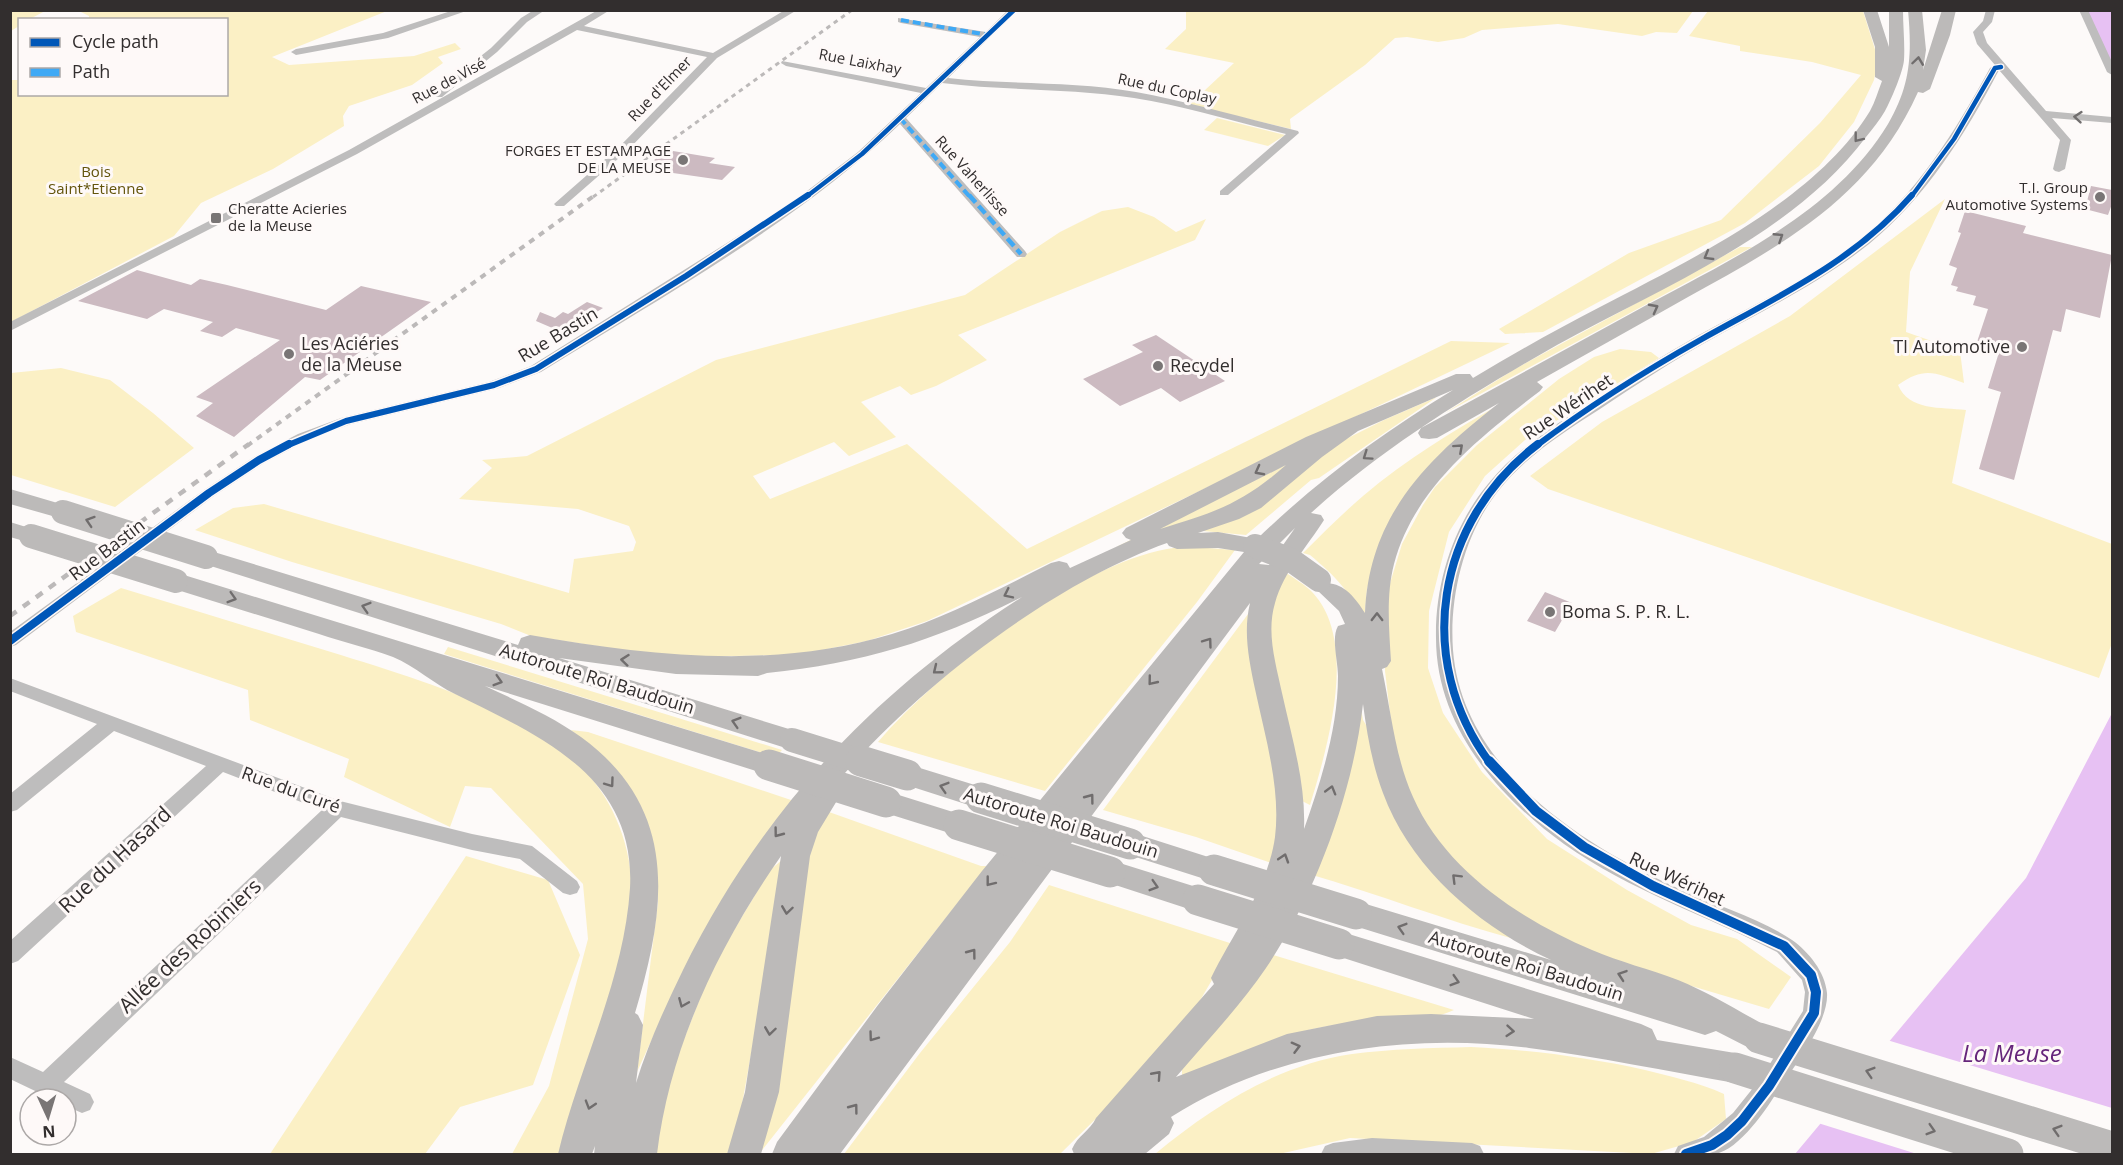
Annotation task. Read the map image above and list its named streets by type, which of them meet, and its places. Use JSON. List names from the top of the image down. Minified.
{"streets":{"highway":["Autoroute Roi Baudouin"],"street":["Rue Laixhay","Rue de Visé","Rue d'Elmer","Rue du Coplay","Rue Vaherlisse","Rue Bastin","Rue Wérihet","Rue du Curé","Rue du Hasard","Allée des Robiniers"]},"crossings":[["Rue Laixhay","Rue Bastin"],["Rue du Coplay","Rue Bastin"],["Rue Vaherlisse","Rue Bastin"],["Rue du Curé","Rue du Hasard"],["Rue du Curé","Allée des Robiniers"]],"water":["La Meuse"],"parks":["Bois Saint*Etienne"],"places":{"other":["FORGES ET ESTAMPAGE DE LA MEUSE","T.I. Group Automotive Systems","TI Automotive","Les Aciéries de la Meuse","Recydel","Boma S. P. R. L."],"transit":["Cheratte Acieries de la Meuse"]},"legend":["Cycle path","Path"],"north":"bottom"}
